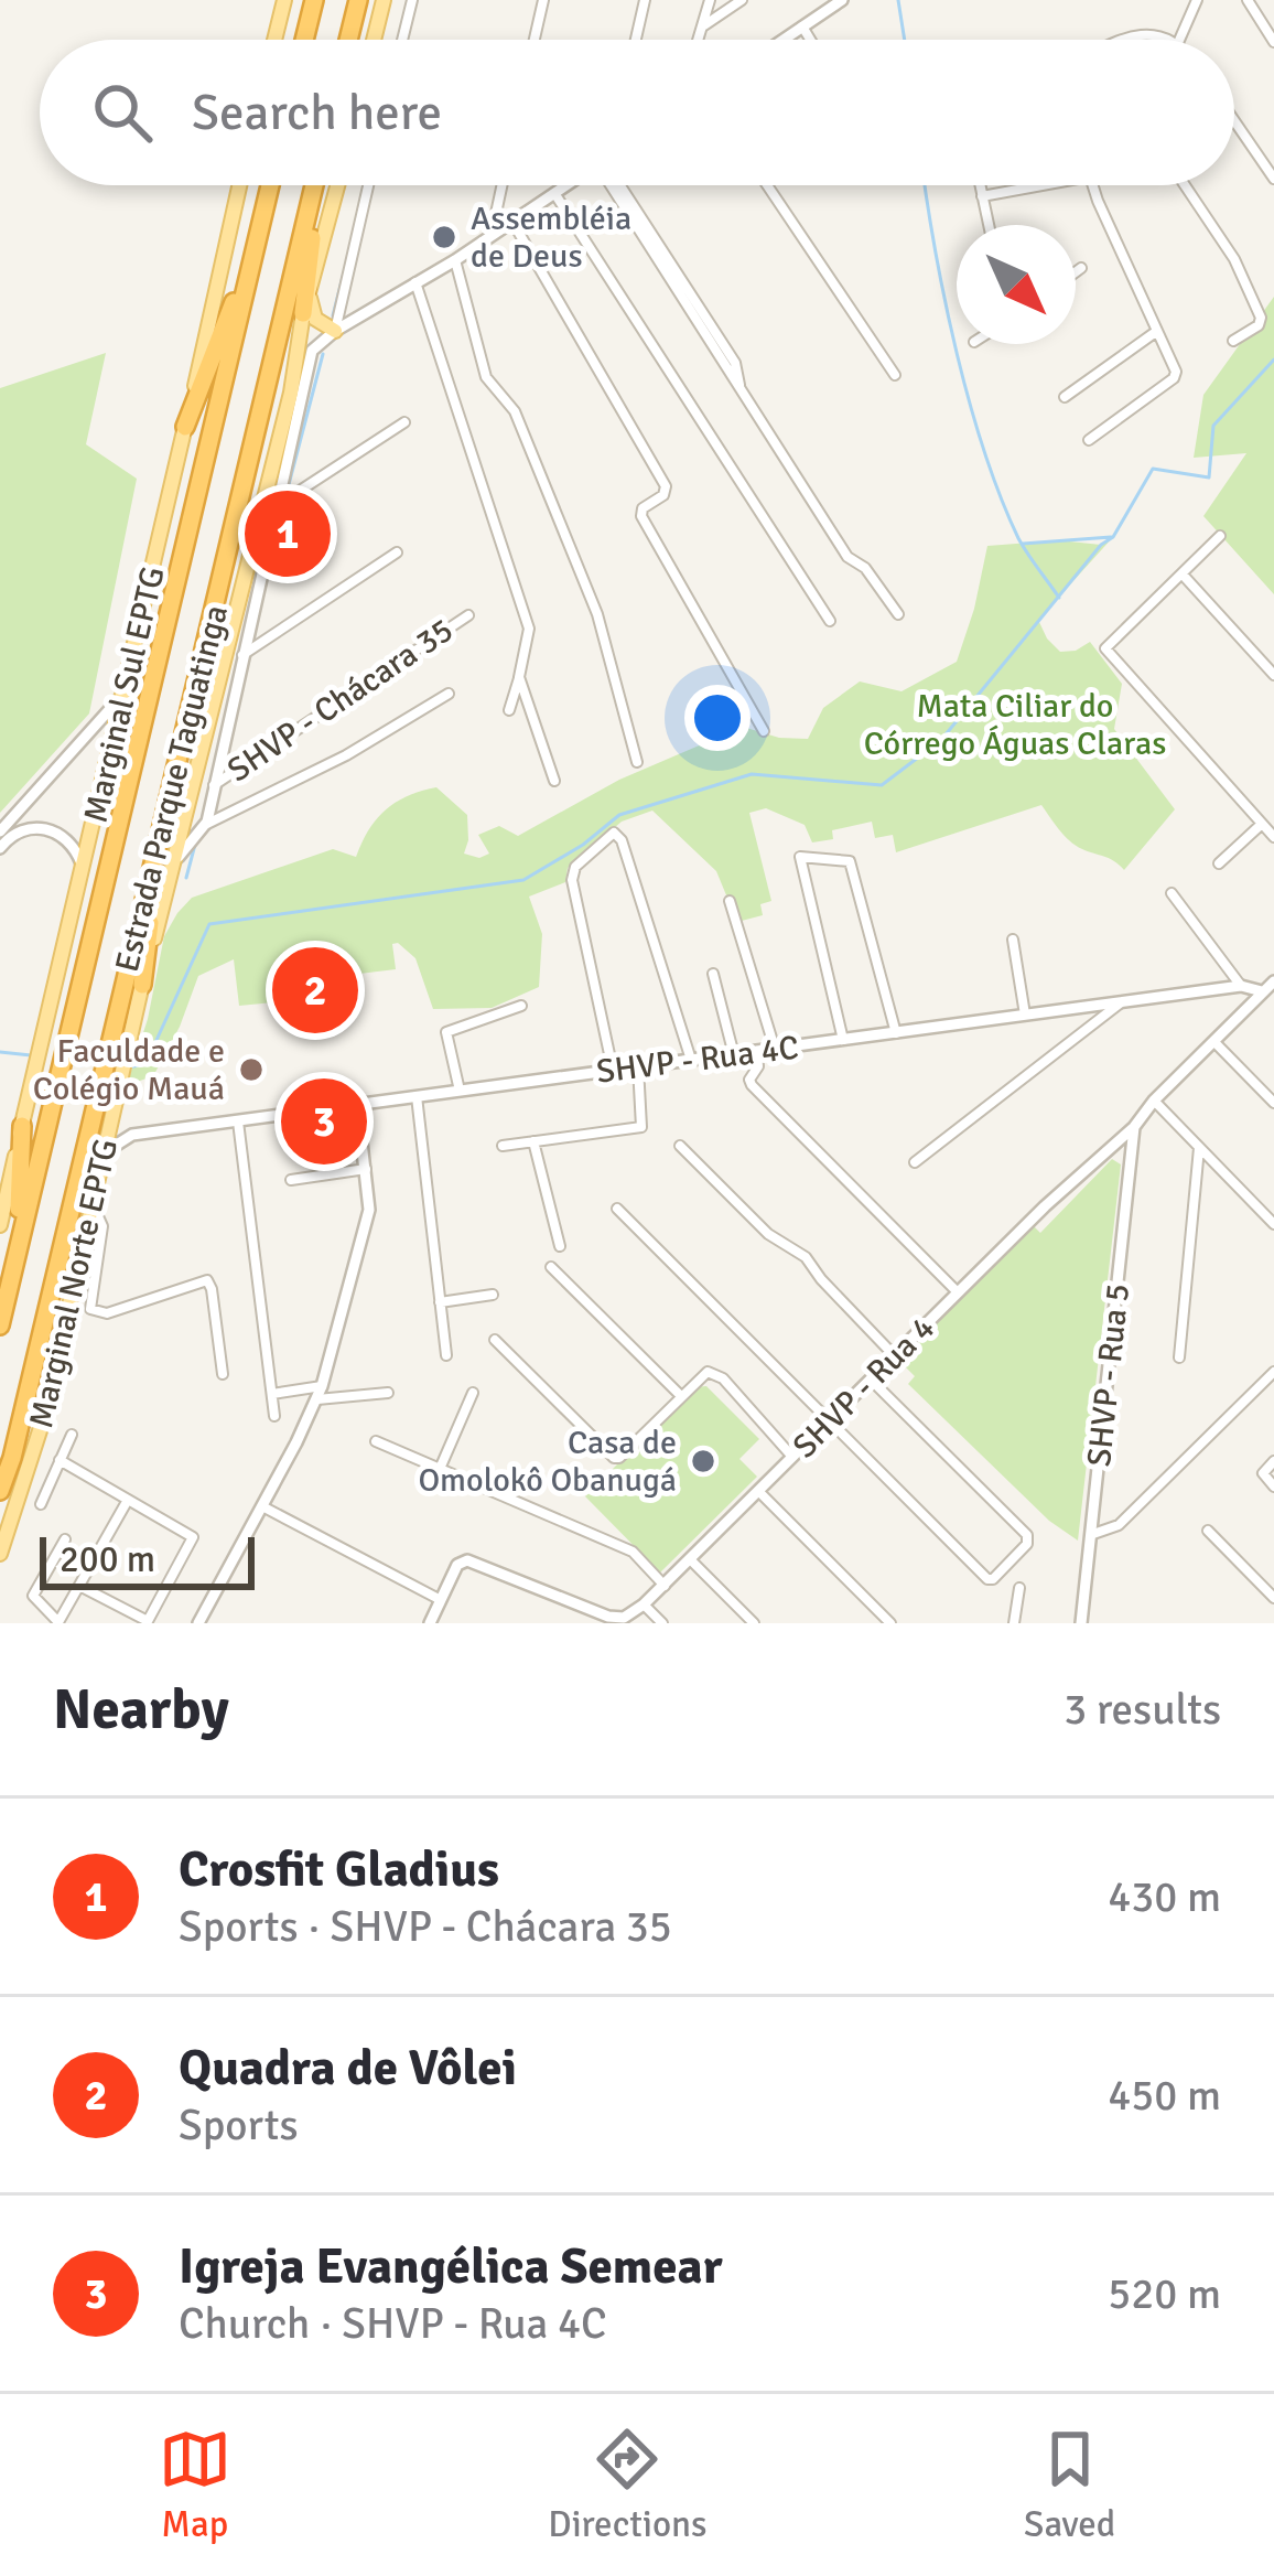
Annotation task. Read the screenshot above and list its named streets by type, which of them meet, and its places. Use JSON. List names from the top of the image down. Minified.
{"streets":{"highway":["Estrada Parque Taguatinga"],"main road":["Marginal Sul EPTG","Marginal Norte EPTG"],"street":["SHVP - Chácara 35","SHVP - Rua 4C","SHVP - Rua 5","SHVP - Rua 4"]},"crossings":[["SHVP - Chácara 35","Estrada Parque Taguatinga"],["SHVP - Rua 4C","SHVP - Rua 4"],["SHVP - Rua 5","SHVP - Rua 4"]],"parks":["Mata Ciliar do Córrego Águas Claras"],"places":["Assembléia de Deus","Faculdade e Colégio Mauá","Casa de Omolokô Obanugá"],"scale_bar":"200 m","north":"bottom right","page":{"search":"Search here","pins":["1","2","3"],"scale":"200 m","heading":["Nearby","3 results"],"list":[{"mark":"1","name":"Crosfit Gladius","note":"Sports · SHVP - Chácara 35","value":"430 m"},{"mark":"2","name":"Quadra de Vôlei","note":"Sports","value":"450 m"},{"mark":"3","name":"Igreja Evangélica Semear","note":"Church · SHVP - Rua 4C","value":"520 m"}],"nav":["Map","Directions","Saved"]}}
